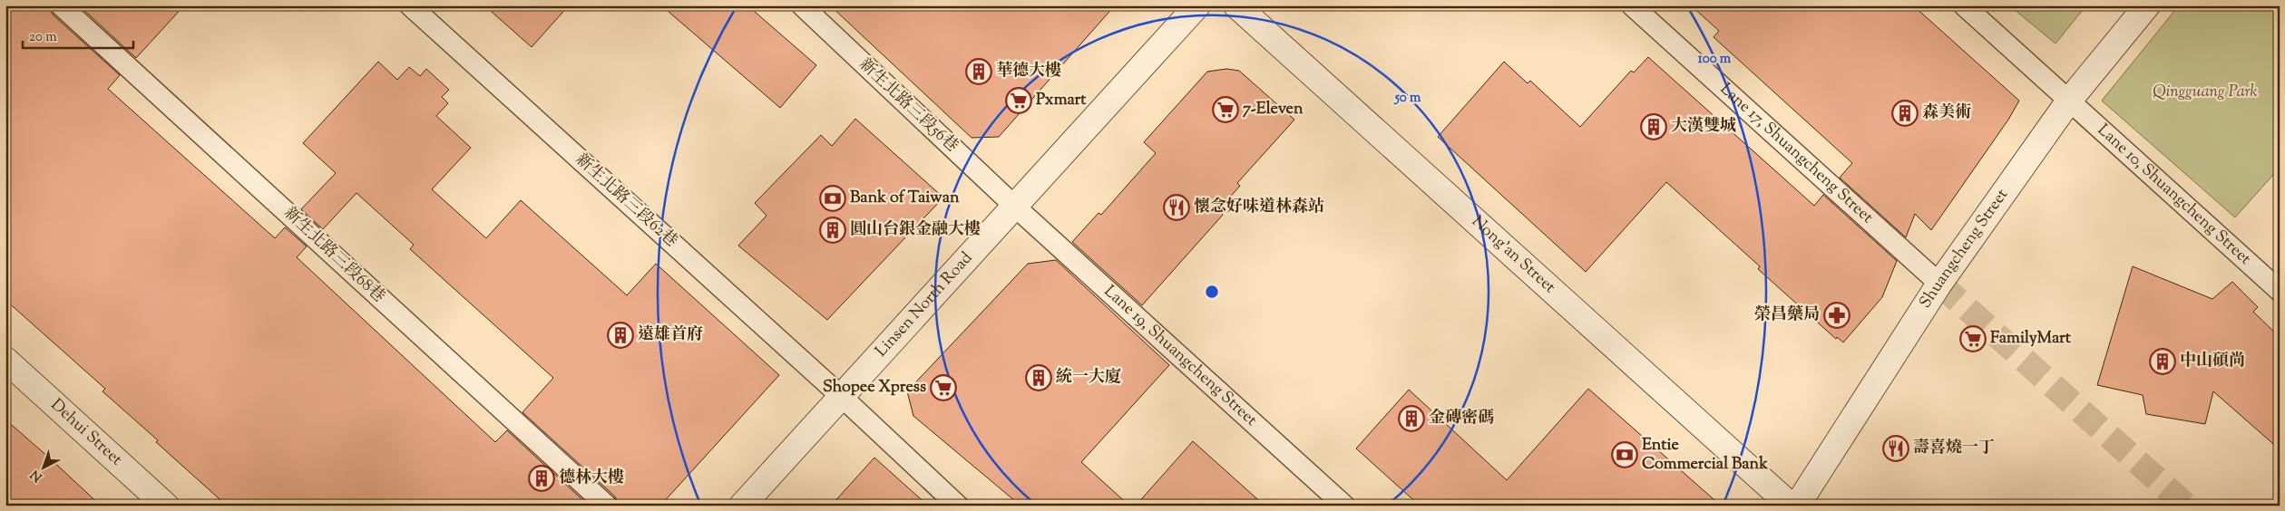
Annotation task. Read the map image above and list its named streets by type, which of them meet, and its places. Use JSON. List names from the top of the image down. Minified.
{"streets":{"street":["Shuangcheng Street","Nong'an Street","Linsen North Road","Dehui Street"],"lane":["新生北路三段56巷","Lane 17, Shuangcheng Street","Lane 10, Shuangcheng Street","新生北路三段62巷","新生北路三段68巷","Lane 19, Shuangcheng Street"]},"crossings":[["新生北路三段56巷","Linsen North Road"],["新生北路三段56巷","Lane 19, Shuangcheng Street"],["Lane 17, Shuangcheng Street","Shuangcheng Street"],["Lane 10, Shuangcheng Street","Shuangcheng Street"],["新生北路三段62巷","Linsen North Road"],["Linsen North Road","Lane 19, Shuangcheng Street"]],"parks":["Qingguang Park"],"places":{"building":["華德大樓","森美術","大漢雙城","圓山台銀金融大樓","遠雄首府","中山碩尚","統一大廈","金磚密碼","德林大樓"],"supermarket":["Pxmart","7-Eleven","FamilyMart","Shopee Xpress"],"bank":["Bank of Taiwan","Entie Commercial Bank"],"restaurant":["懷念好味道林森站","壽喜燒一丁"],"pharmacy":["榮昌藥局"]},"scale_bar":"20 m","north":"bottom left","rings":["100 m","50 m"]}
